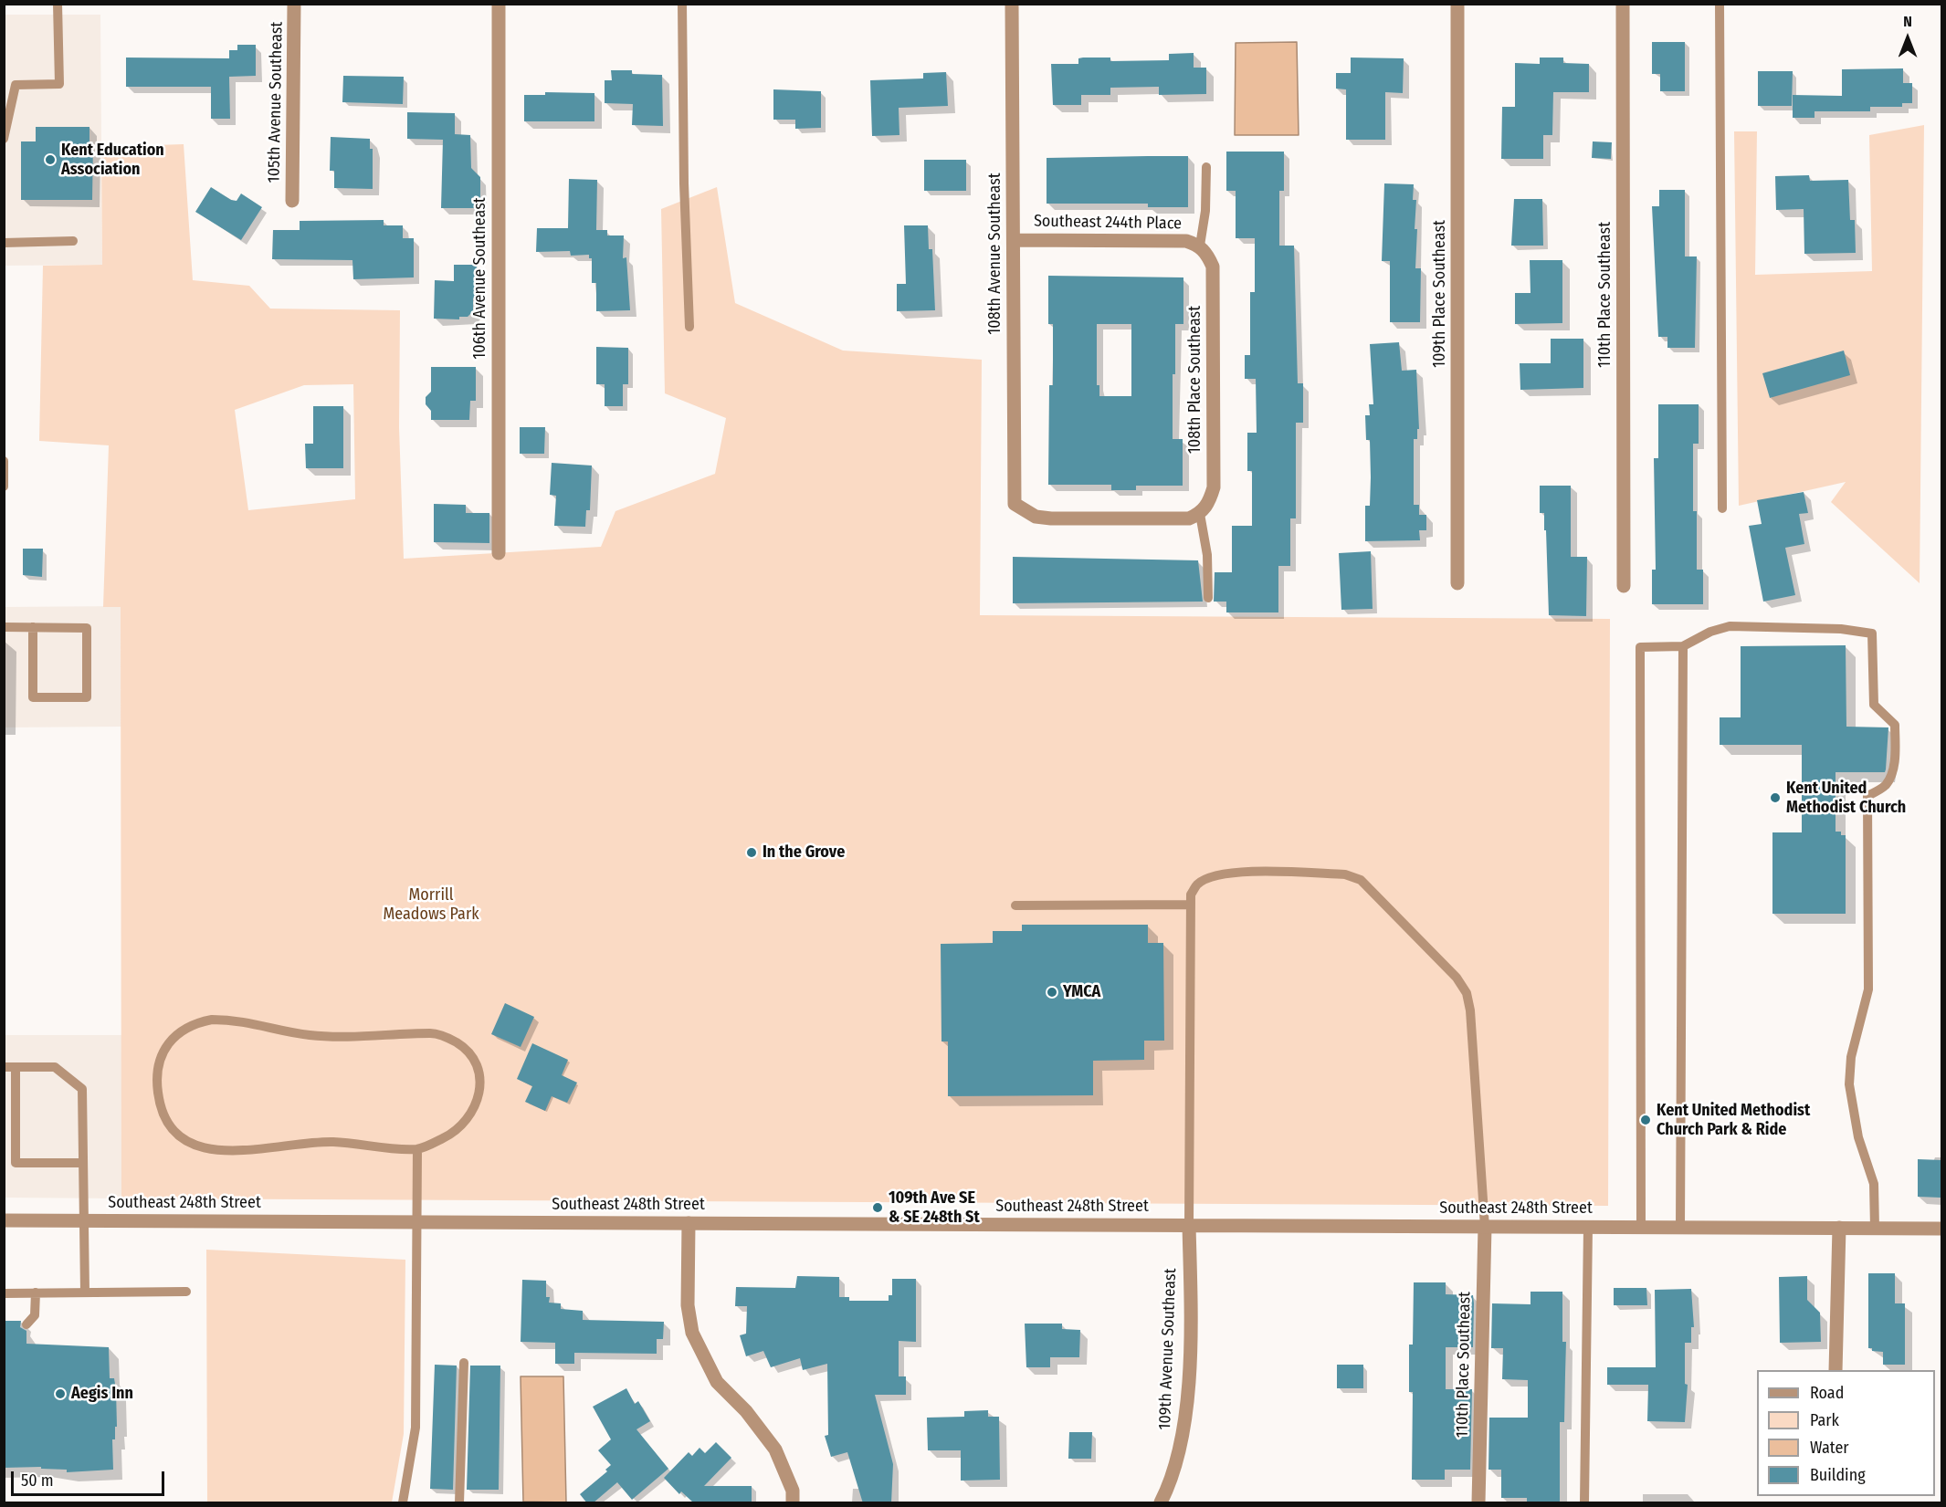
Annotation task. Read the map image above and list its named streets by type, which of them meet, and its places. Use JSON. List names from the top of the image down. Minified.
{"streets":{"street":["105th Avenue Southeast","Southeast 244th Place","108th Avenue Southeast","106th Avenue Southeast","109th Place Southeast","110th Place Southeast","108th Place Southeast","Southeast 248th Street","109th Avenue Southeast"]},"crossings":[["Southeast 244th Place","108th Avenue Southeast"],["Southeast 244th Place","108th Place Southeast"],["108th Avenue Southeast","108th Place Southeast"],["110th Place Southeast","Southeast 248th Street"],["Southeast 248th Street","109th Avenue Southeast"]],"parks":["Morrill Meadows Park"],"places":["Kent Education Association","Kent United Methodist Church","In the Grove","YMCA","Kent United Methodist Church Park & Ride","109th Ave SE & SE 248th St","Aegis Inn"],"legend":["Road","Park","Water","Building"],"scale_bar":"50 m","north":"top"}
